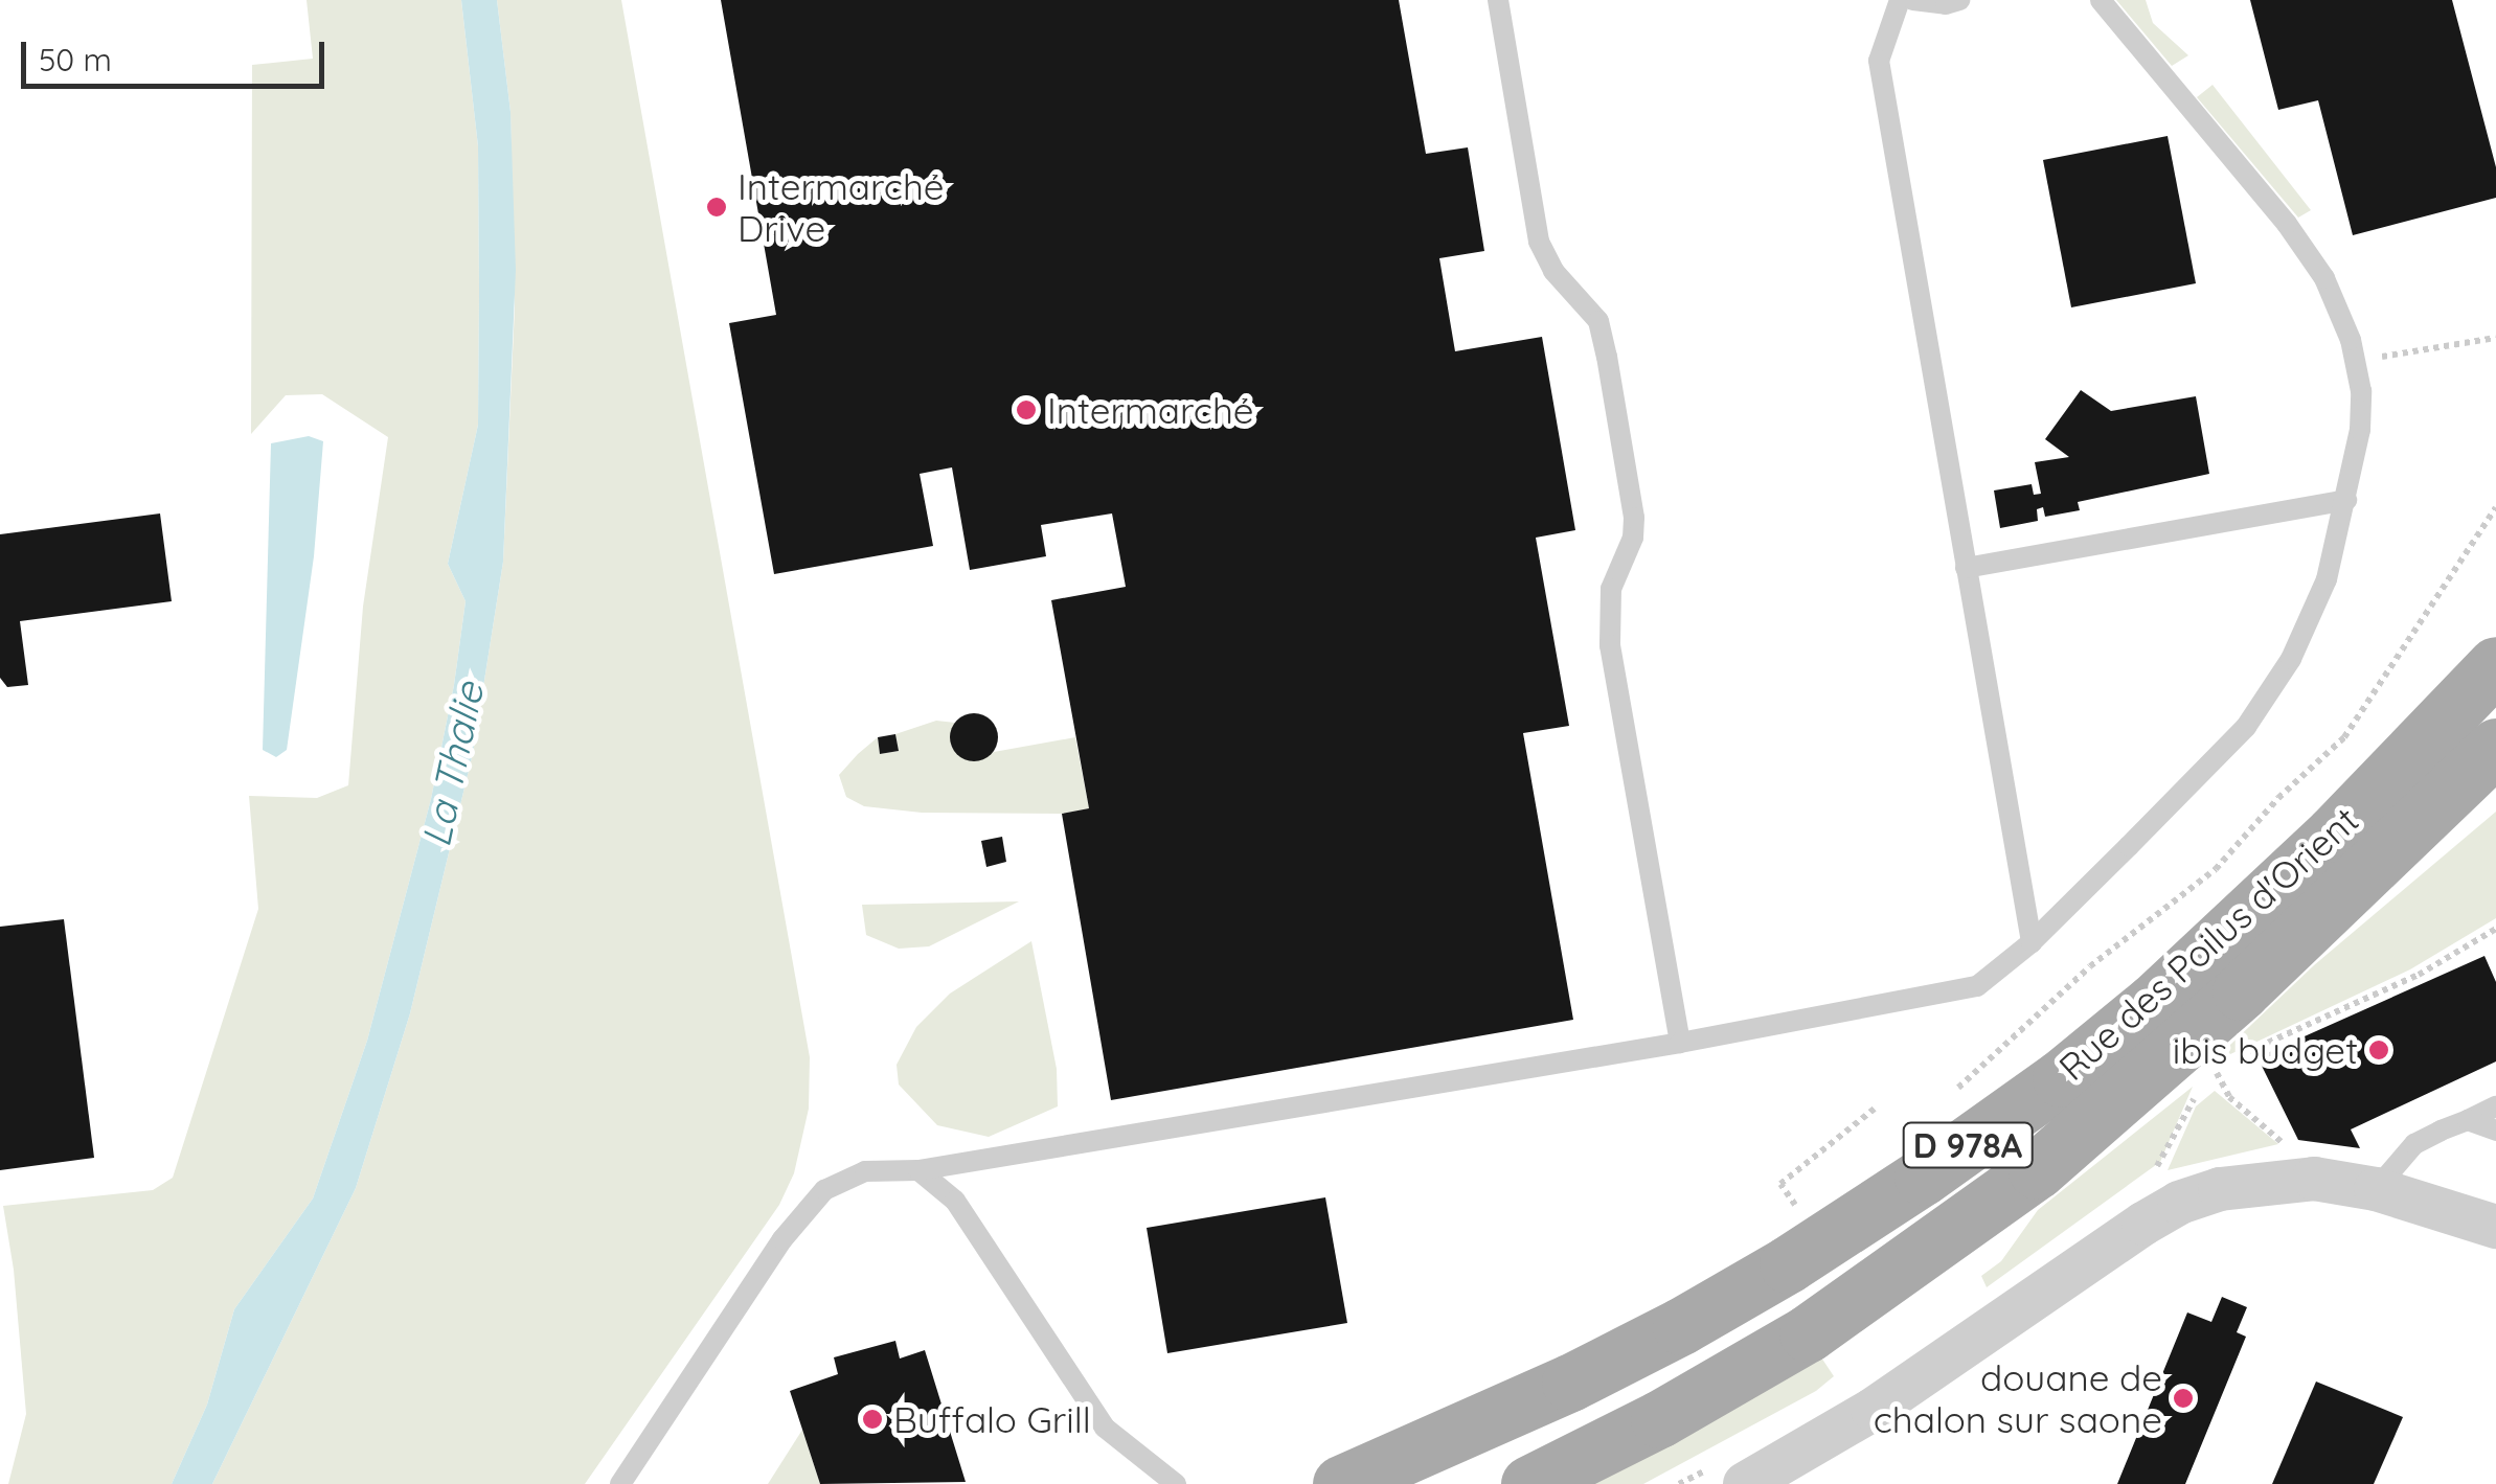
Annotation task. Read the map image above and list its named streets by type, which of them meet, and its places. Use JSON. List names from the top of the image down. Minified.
{"streets":{"main road":["Rue des Poilus d'Orient","D 978A"]},"water":["La Thalie"],"places":["Intermarché Drive","Intermarché","ibis budget","douane de chalon sur saone","Buffalo Grill"],"scale_bar":"50 m"}
